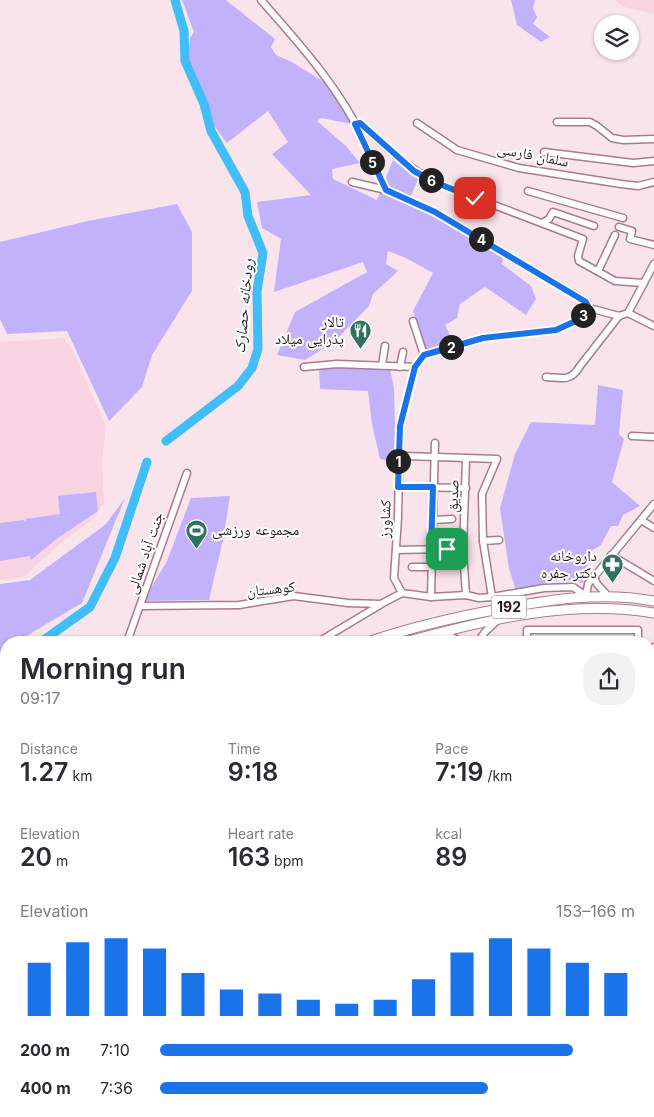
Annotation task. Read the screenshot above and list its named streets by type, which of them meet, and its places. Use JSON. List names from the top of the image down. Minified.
{"streets":{"main road":["192"],"street":["سلمان فارسی","صدیق","کشاورز","جنت آباد شمالی","کوهستان"]},"crossings":[["کشاورز","کوهستان"],["جنت آباد شمالی","کوهستان"]],"water":["رودخانه حصارک"],"places":{"restaurant":["تالار پذرایی میلاد"],"sports":["مجموعه ورزشی"],"pharmacy":["داروخانه دکتر جفره"]},"page":{"pins":["5","6","4","3","2","1"],"heading":["Morning run","09:17"],"stats":[["Distance","1.27 km"],["Time","9:18"],["Pace","7:19 /km"],["Elevation","20 m"],["Heart rate","163 bpm"],["kcal","89"]],"chart":["Elevation","153–166 m"],"list":[{"name":"200 m","note":"7:10"},{"name":"400 m","note":"7:36"}]}}
